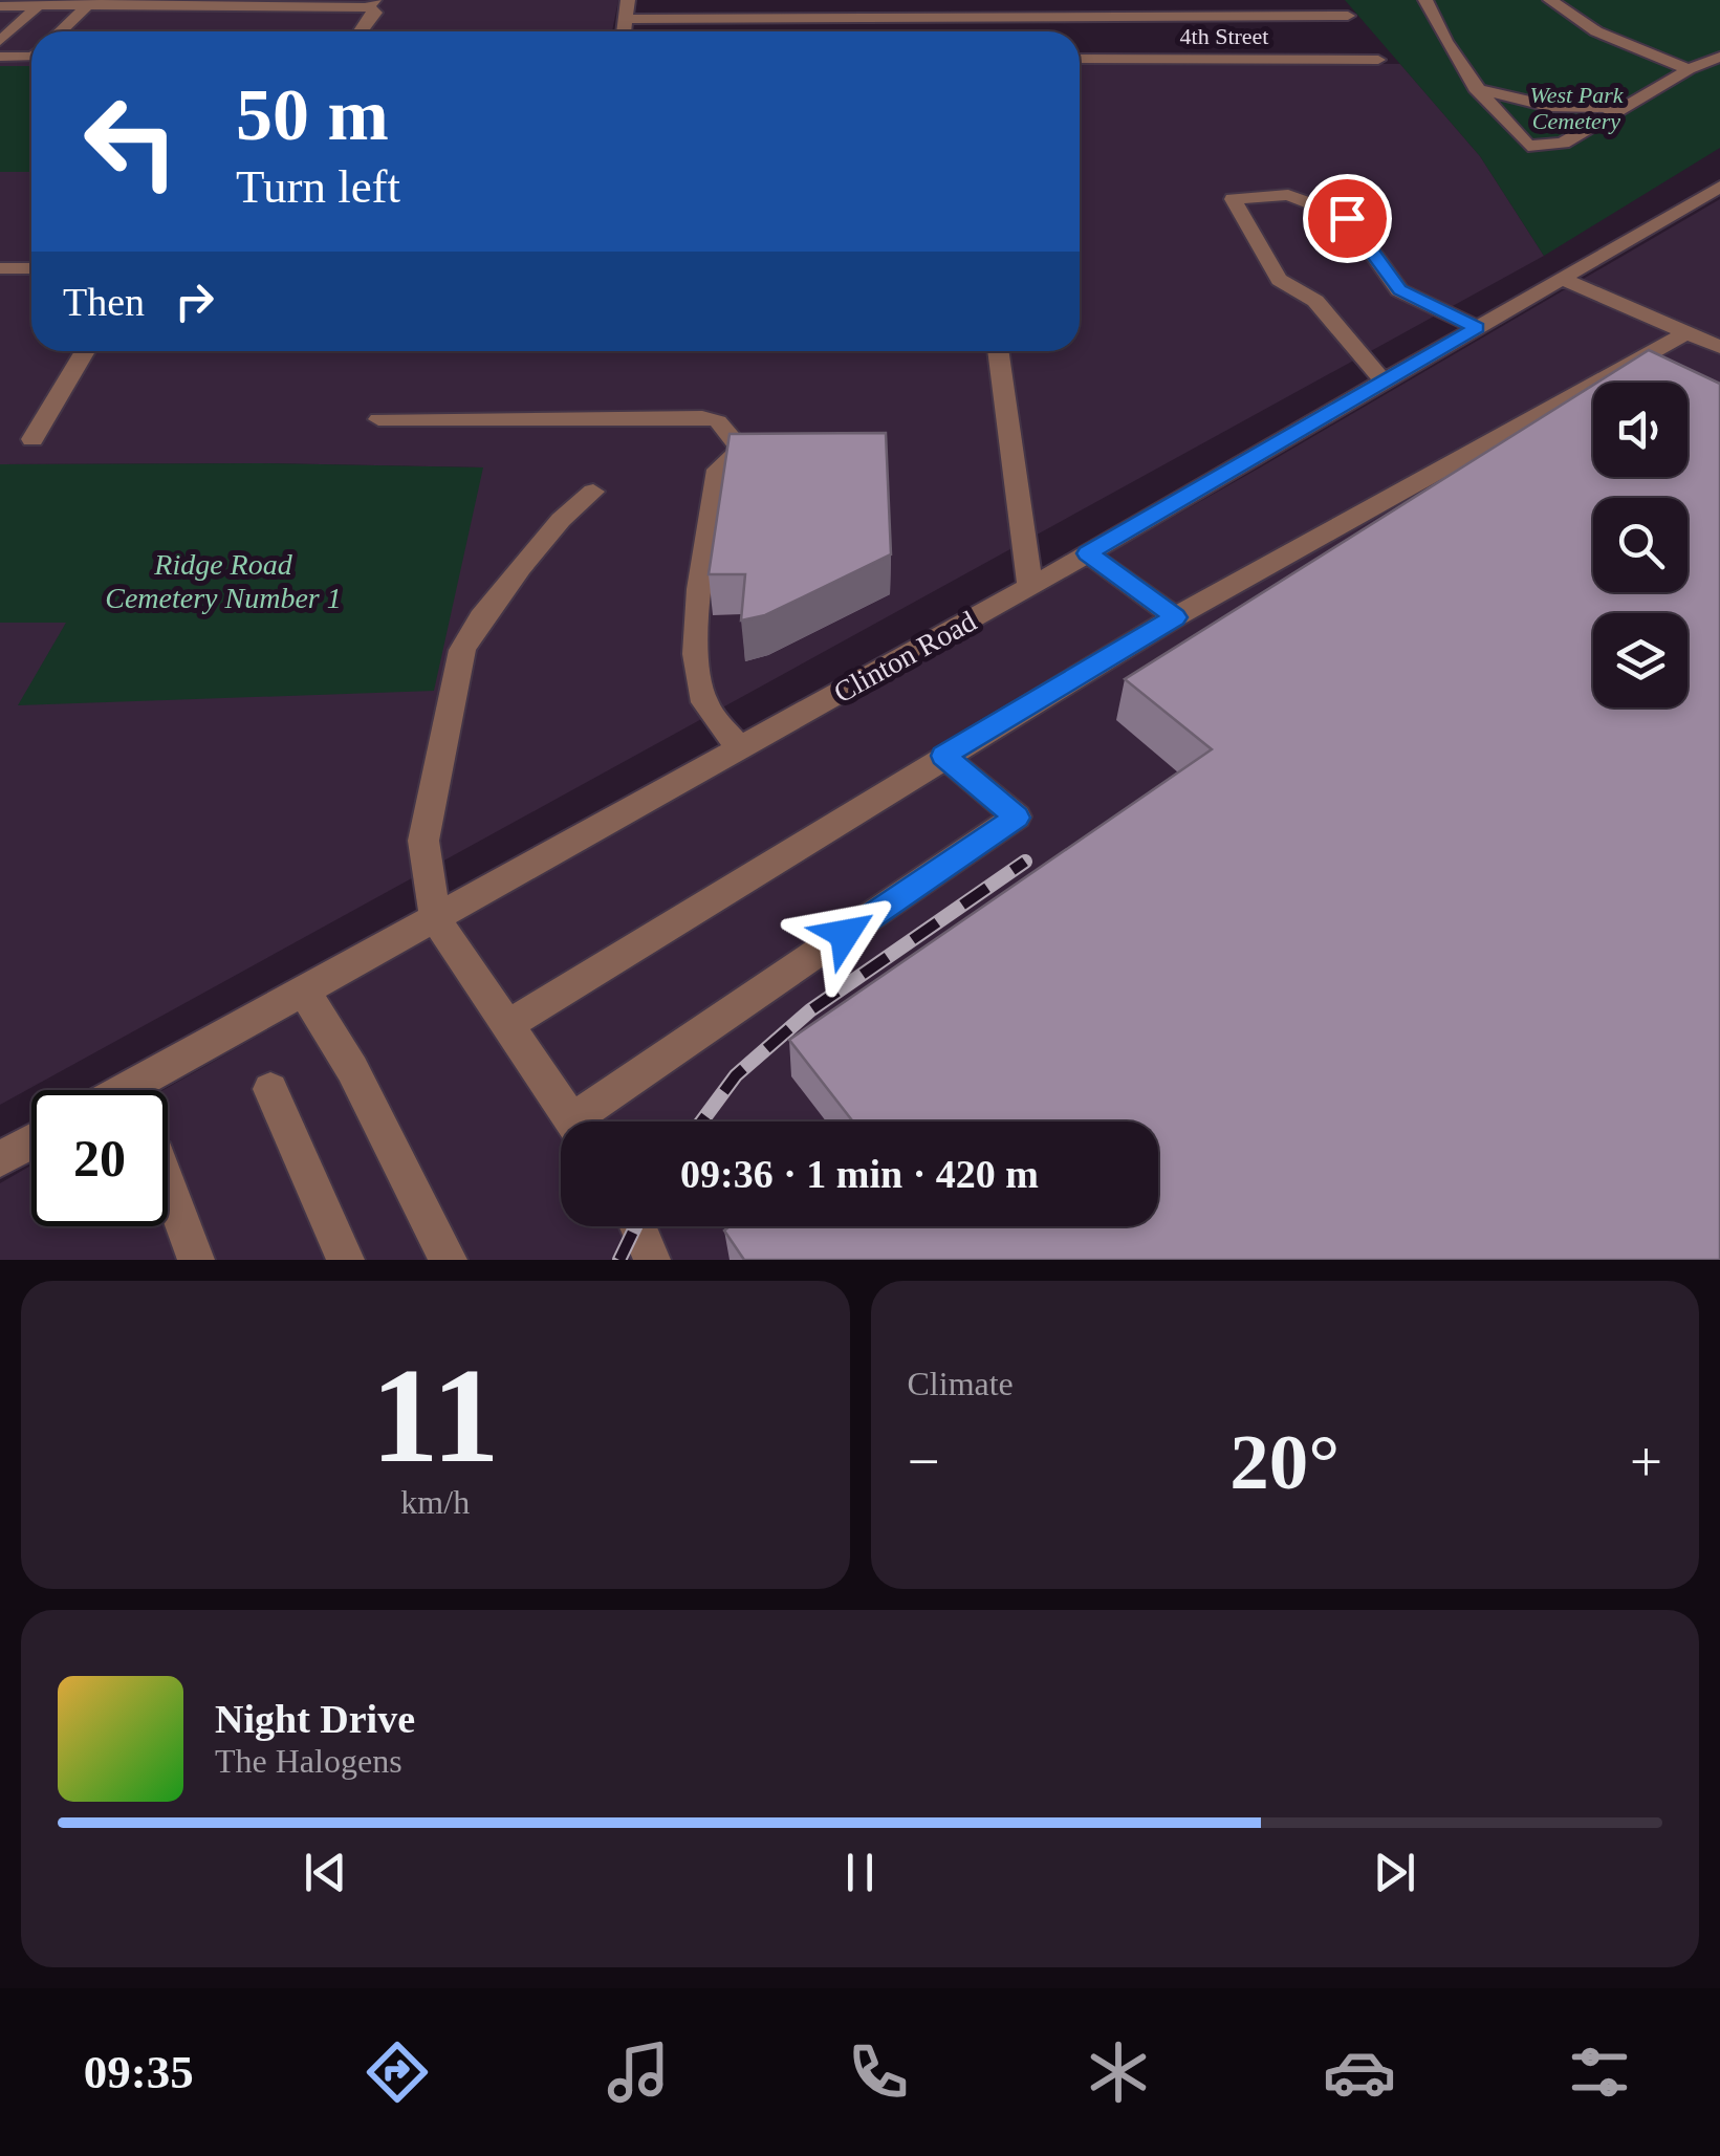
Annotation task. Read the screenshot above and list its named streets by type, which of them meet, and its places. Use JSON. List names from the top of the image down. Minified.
{"streets":{"street":["4th Street","Clinton Road"]},"parks":["West Park Cemetery","Ridge Road Cemetery Number 1"],"page":{"turn":["50 m","Turn left"],"then":"Then","limit":"20","trip":"09:36 · 1 min · 420 m","tile":[["11","km/h"],"Climate"],"heat":["−","20°","+"],"song":["Night Drive","The Halogens"],"tabs":"09:35"}}
